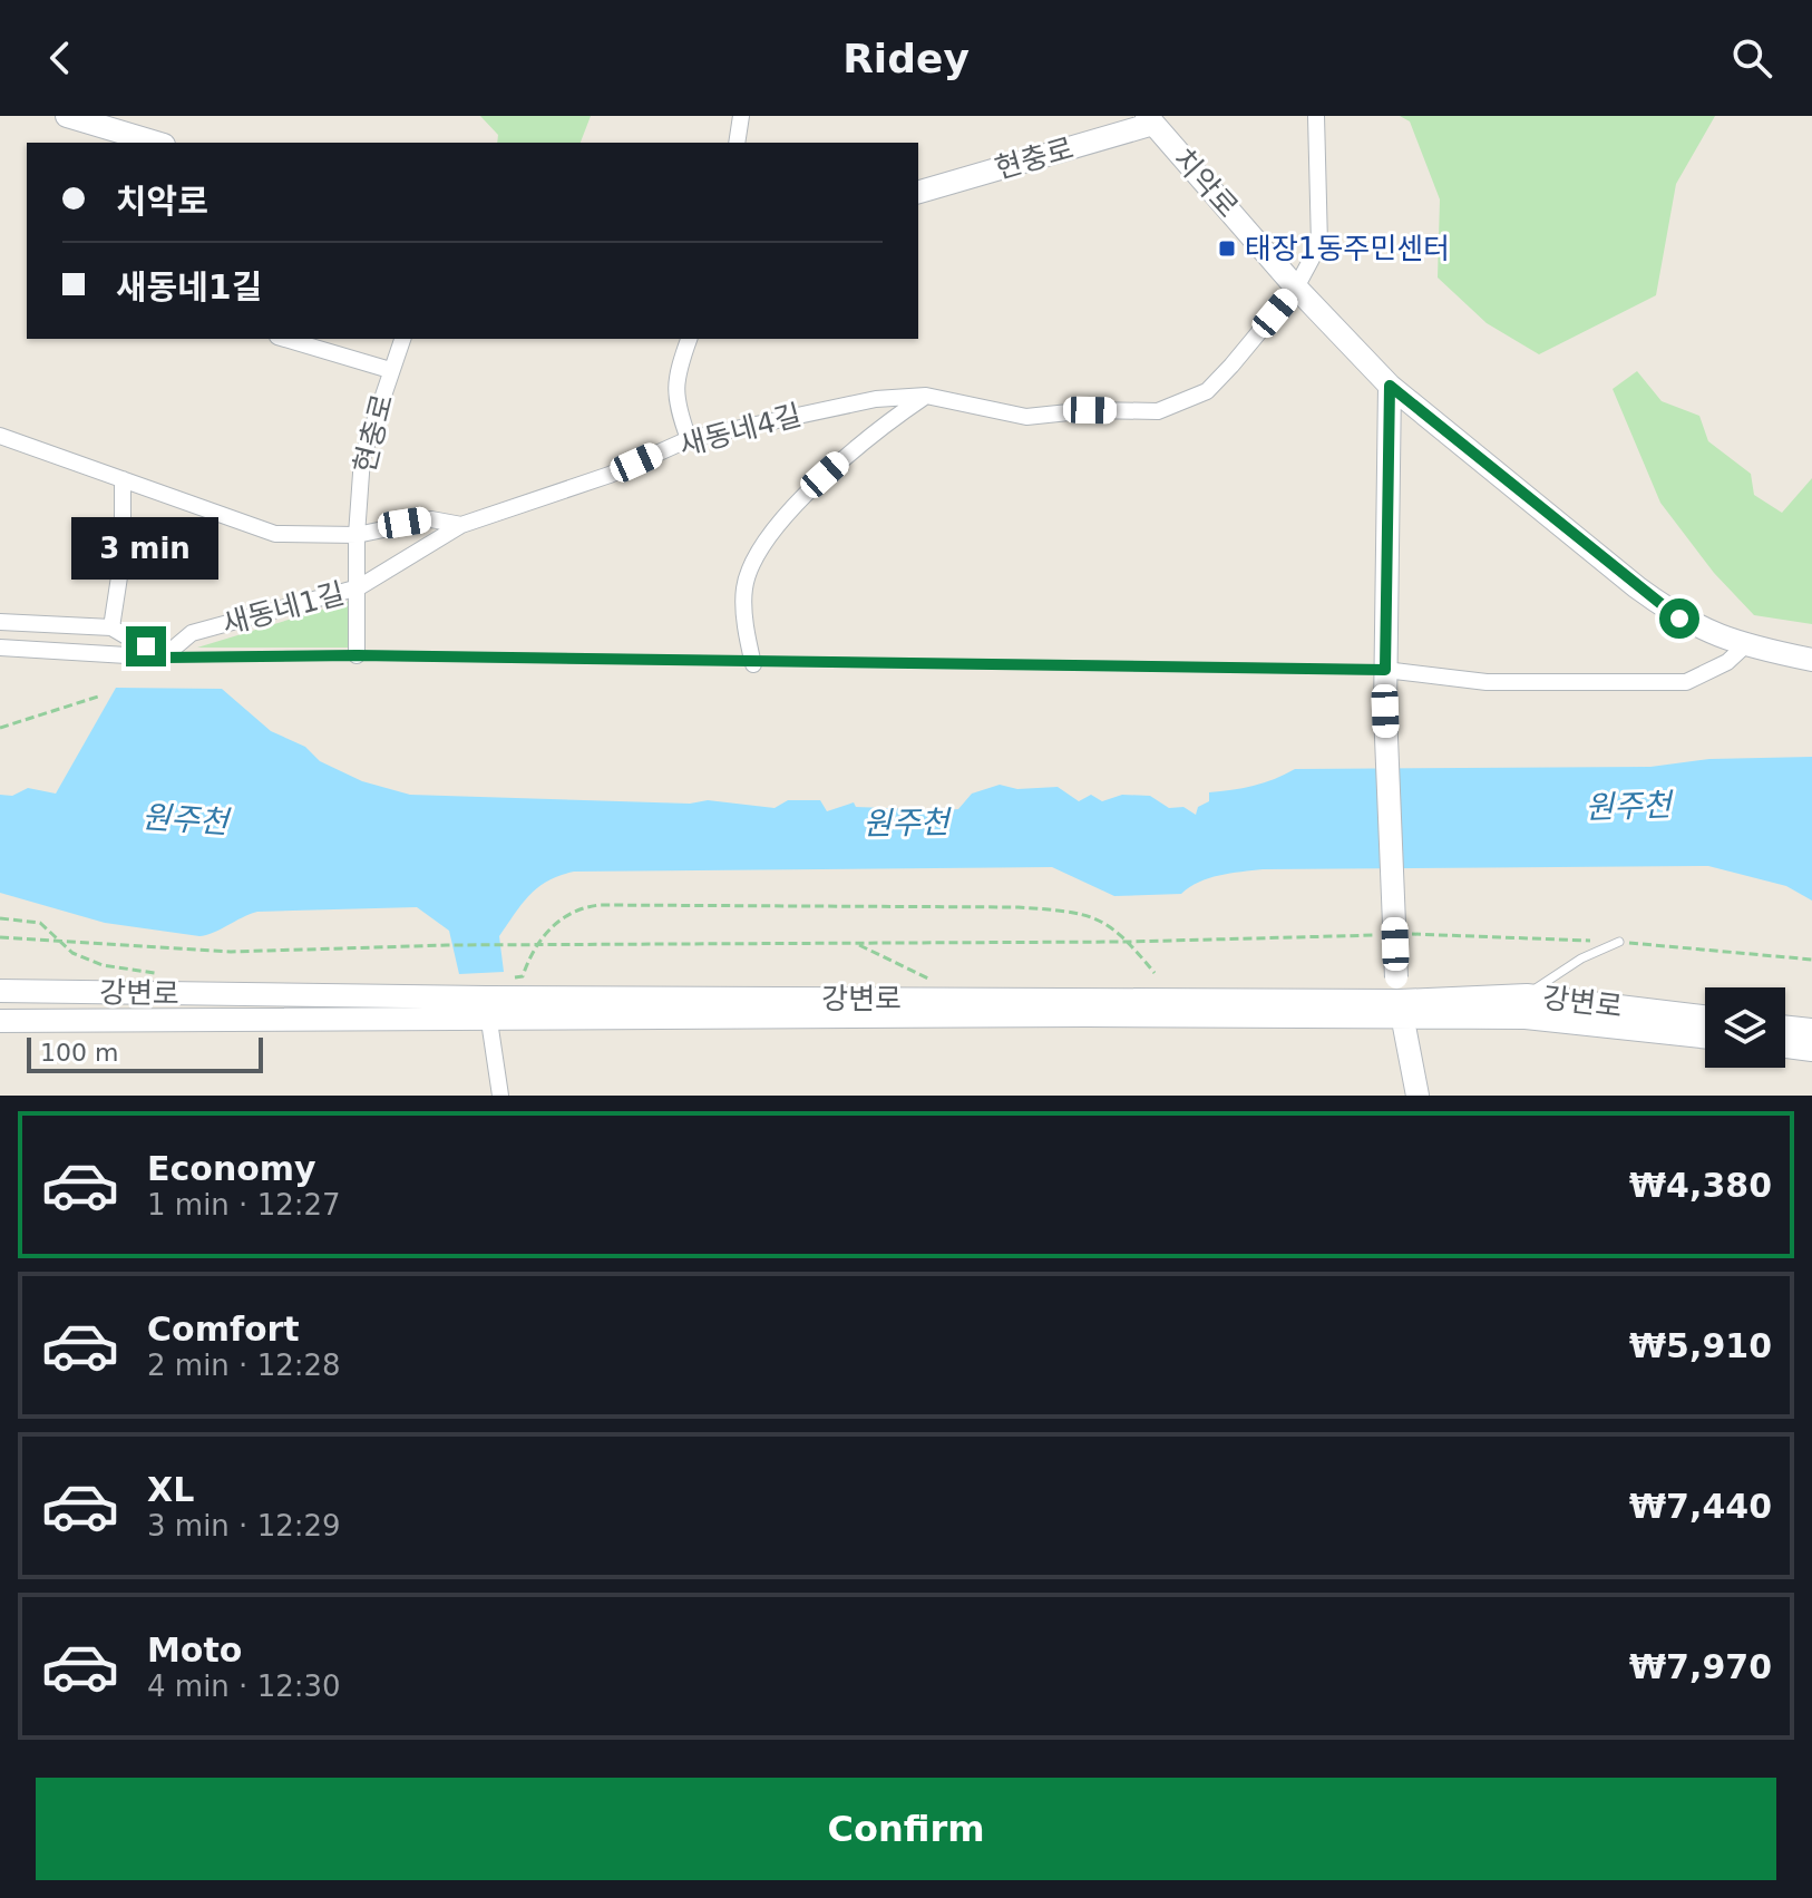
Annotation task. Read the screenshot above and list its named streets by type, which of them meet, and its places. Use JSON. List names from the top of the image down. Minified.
{"streets":{"street":["현충로","치악로","새동네4길","새동네1길","강변로"]},"crossings":[["현충로","치악로"],["현충로","새동네4길"],["현충로","새동네1길"],["치악로","새동네4길"],["새동네4길","새동네1길"]],"water":["원주천"],"places":{"transit":["태장1동주민센터"]},"scale_bar":"100 m","page":{"header":"Ridey","banner":["치악로","새동네1길"],"bubble":"3 min","scale":"100 m","list":[{"name":"Economy","note":"1 min · 12:27","value":"₩4,380"},{"name":"Comfort","note":"2 min · 12:28","value":"₩5,910"},{"name":"XL","note":"3 min · 12:29","value":"₩7,440"},{"name":"Moto","note":"4 min · 12:30","value":"₩7,970"}],"buttons":"Confirm"}}
